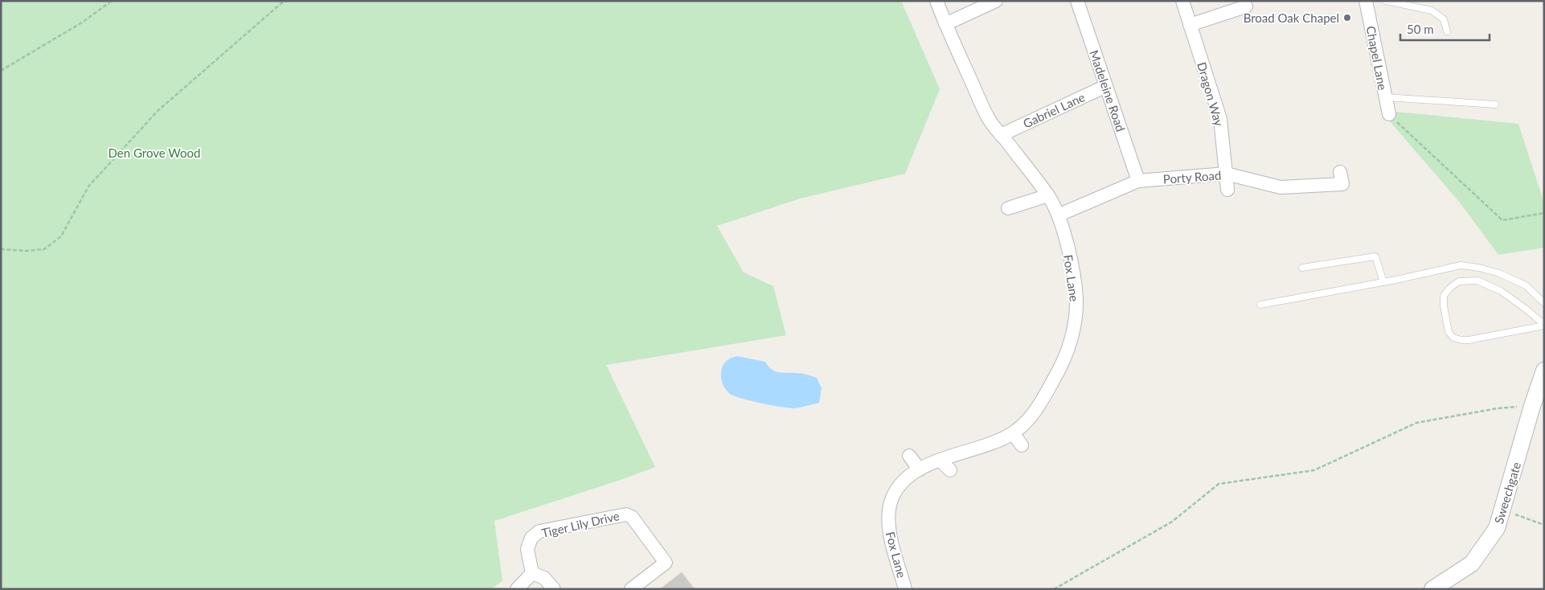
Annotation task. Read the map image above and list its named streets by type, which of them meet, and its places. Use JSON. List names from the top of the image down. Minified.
{"streets":{"street":["Chapel Lane","Madeleine Road","Dragon Way","Gabriel Lane","Porty Road","Fox Lane","Sweechgate","Tiger Lily Drive"]},"crossings":[["Madeleine Road","Gabriel Lane"],["Madeleine Road","Porty Road"],["Dragon Way","Porty Road"],["Gabriel Lane","Fox Lane"],["Porty Road","Fox Lane"]],"parks":["Den Grove Wood"],"places":["Broad Oak Chapel"],"scale_bar":"50 m"}
